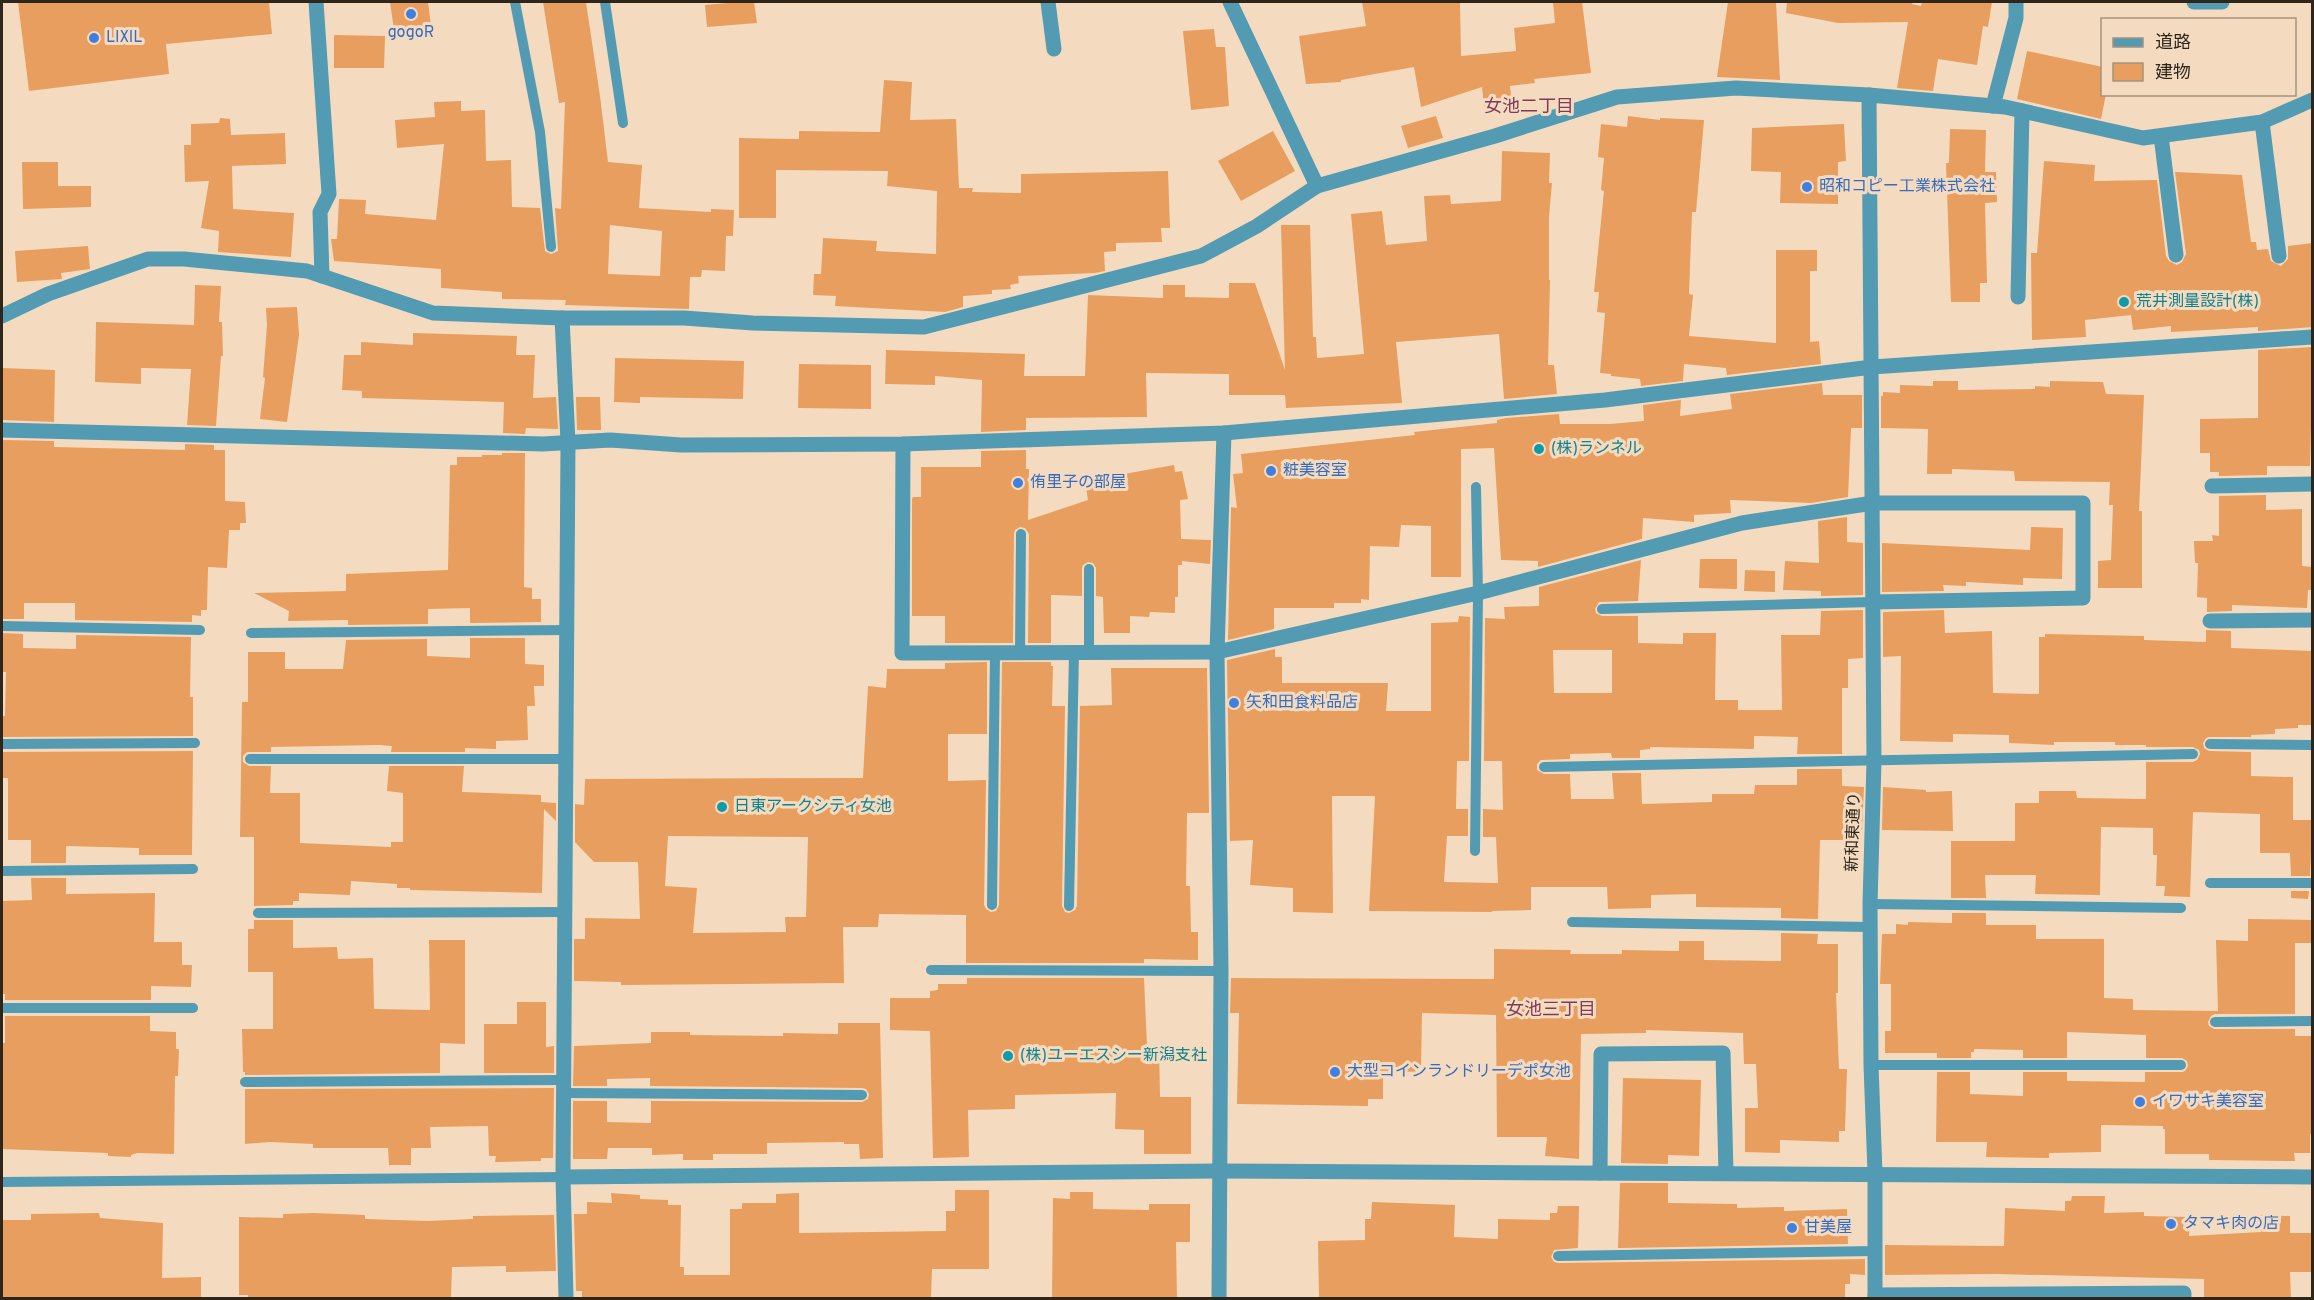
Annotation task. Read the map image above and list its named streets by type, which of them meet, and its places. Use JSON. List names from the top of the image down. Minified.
{"streets":{"street":["新和東通り"]},"districts":["女池二丁目","女池三丁目"],"places":["gogoR","LIXIL","昭和コピー工業株式会社","荒井測量設計(株)","(株)ランネル","粧美容室","侑里子の部屋","矢和田食料品店","日東アークシティ女池","(株)ユーエスシー新潟支社","大型コインランドリーデポ女池","イワサキ美容室","タマキ肉の店","甘美屋"],"legend":["道路","建物"]}
